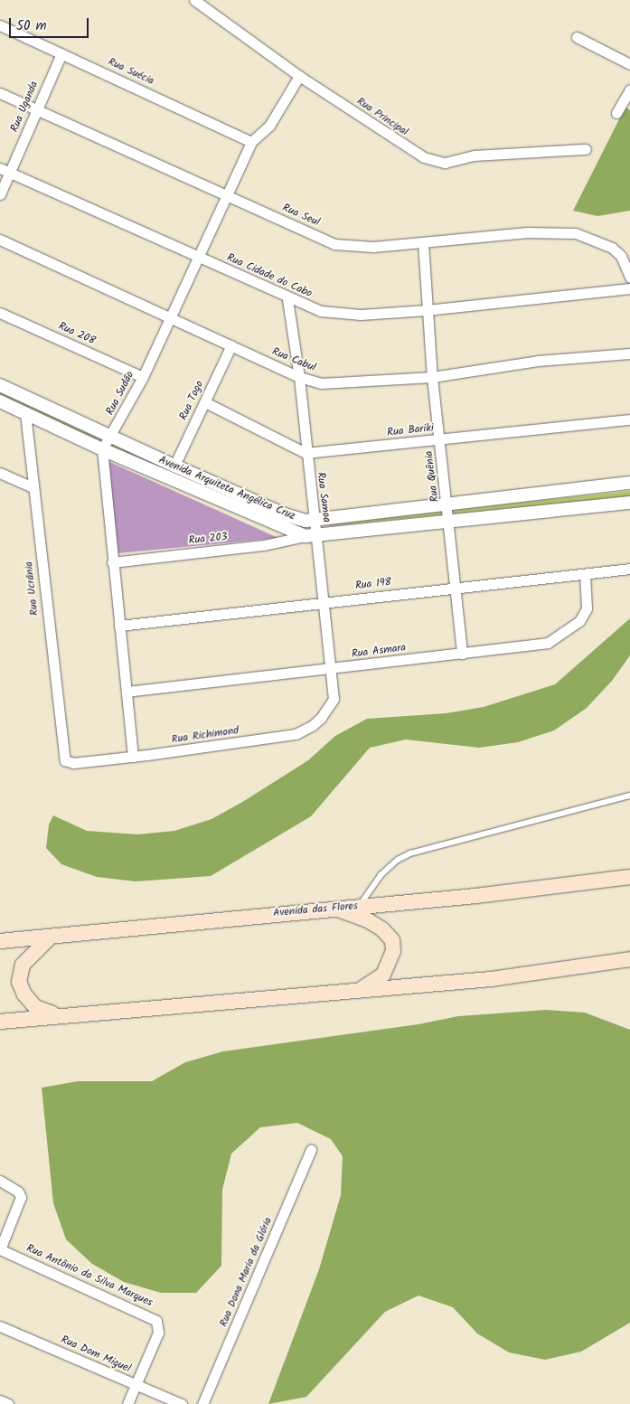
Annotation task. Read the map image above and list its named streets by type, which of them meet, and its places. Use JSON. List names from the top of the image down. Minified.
{"streets":{"main road":["Avenida das Flores"],"street":["Rua Suécia","Rua Uganda","Rua Principal","Rua Seul","Rua Cidade do Cabo","Rua 208","Rua Cabul","Rua Sudão","Rua Togo","Rua Bariki","Rua Quênia","Avenida Arquiteta Angélica Cruz","Rua Samoa","Rua 203","Rua 198","Rua Ucrânia","Rua Asmara","Rua Richimond","Rua Dona Maria da Glória","Rua Antônio da Silva Marques","Rua Dom Miguel"]},"crossings":[["Rua Suécia","Rua Uganda"],["Rua Suécia","Rua Sudão"],["Rua Uganda","Rua Seul"],["Rua Uganda","Rua Cidade do Cabo"],["Rua Principal","Rua Sudão"],["Rua Seul","Rua Sudão"],["Rua Seul","Rua Quênia"],["Rua Cidade do Cabo","Rua Sudão"],["Rua Cidade do Cabo","Rua Quênia"],["Rua Cidade do Cabo","Rua Samoa"],["Rua 208","Rua Sudão"],["Rua Cabul","Rua Sudão"],["Rua Cabul","Rua Togo"],["Rua Cabul","Rua Quênia"],["Rua Cabul","Rua Samoa"],["Rua Sudão","Avenida Arquiteta Angélica Cruz"],["Rua Togo","Avenida Arquiteta Angélica Cruz"],["Rua Bariki","Rua Quênia"],["Rua Bariki","Rua Samoa"],["Rua Quênia","Avenida Arquiteta Angélica Cruz"],["Rua Quênia","Rua 198"],["Rua Quênia","Rua Asmara"],["Avenida Arquiteta Angélica Cruz","Rua Samoa"],["Avenida Arquiteta Angélica Cruz","Rua 203"],["Avenida Arquiteta Angélica Cruz","Rua Ucrânia"],["Rua Samoa","Rua 203"],["Rua Samoa","Rua 198"],["Rua Samoa","Rua Asmara"],["Rua Samoa","Rua Richimond"],["Rua 198","Rua Asmara"],["Rua Ucrânia","Rua Richimond"],["Rua Antônio da Silva Marques","Rua Dom Miguel"]],"scale_bar":"50 m"}
